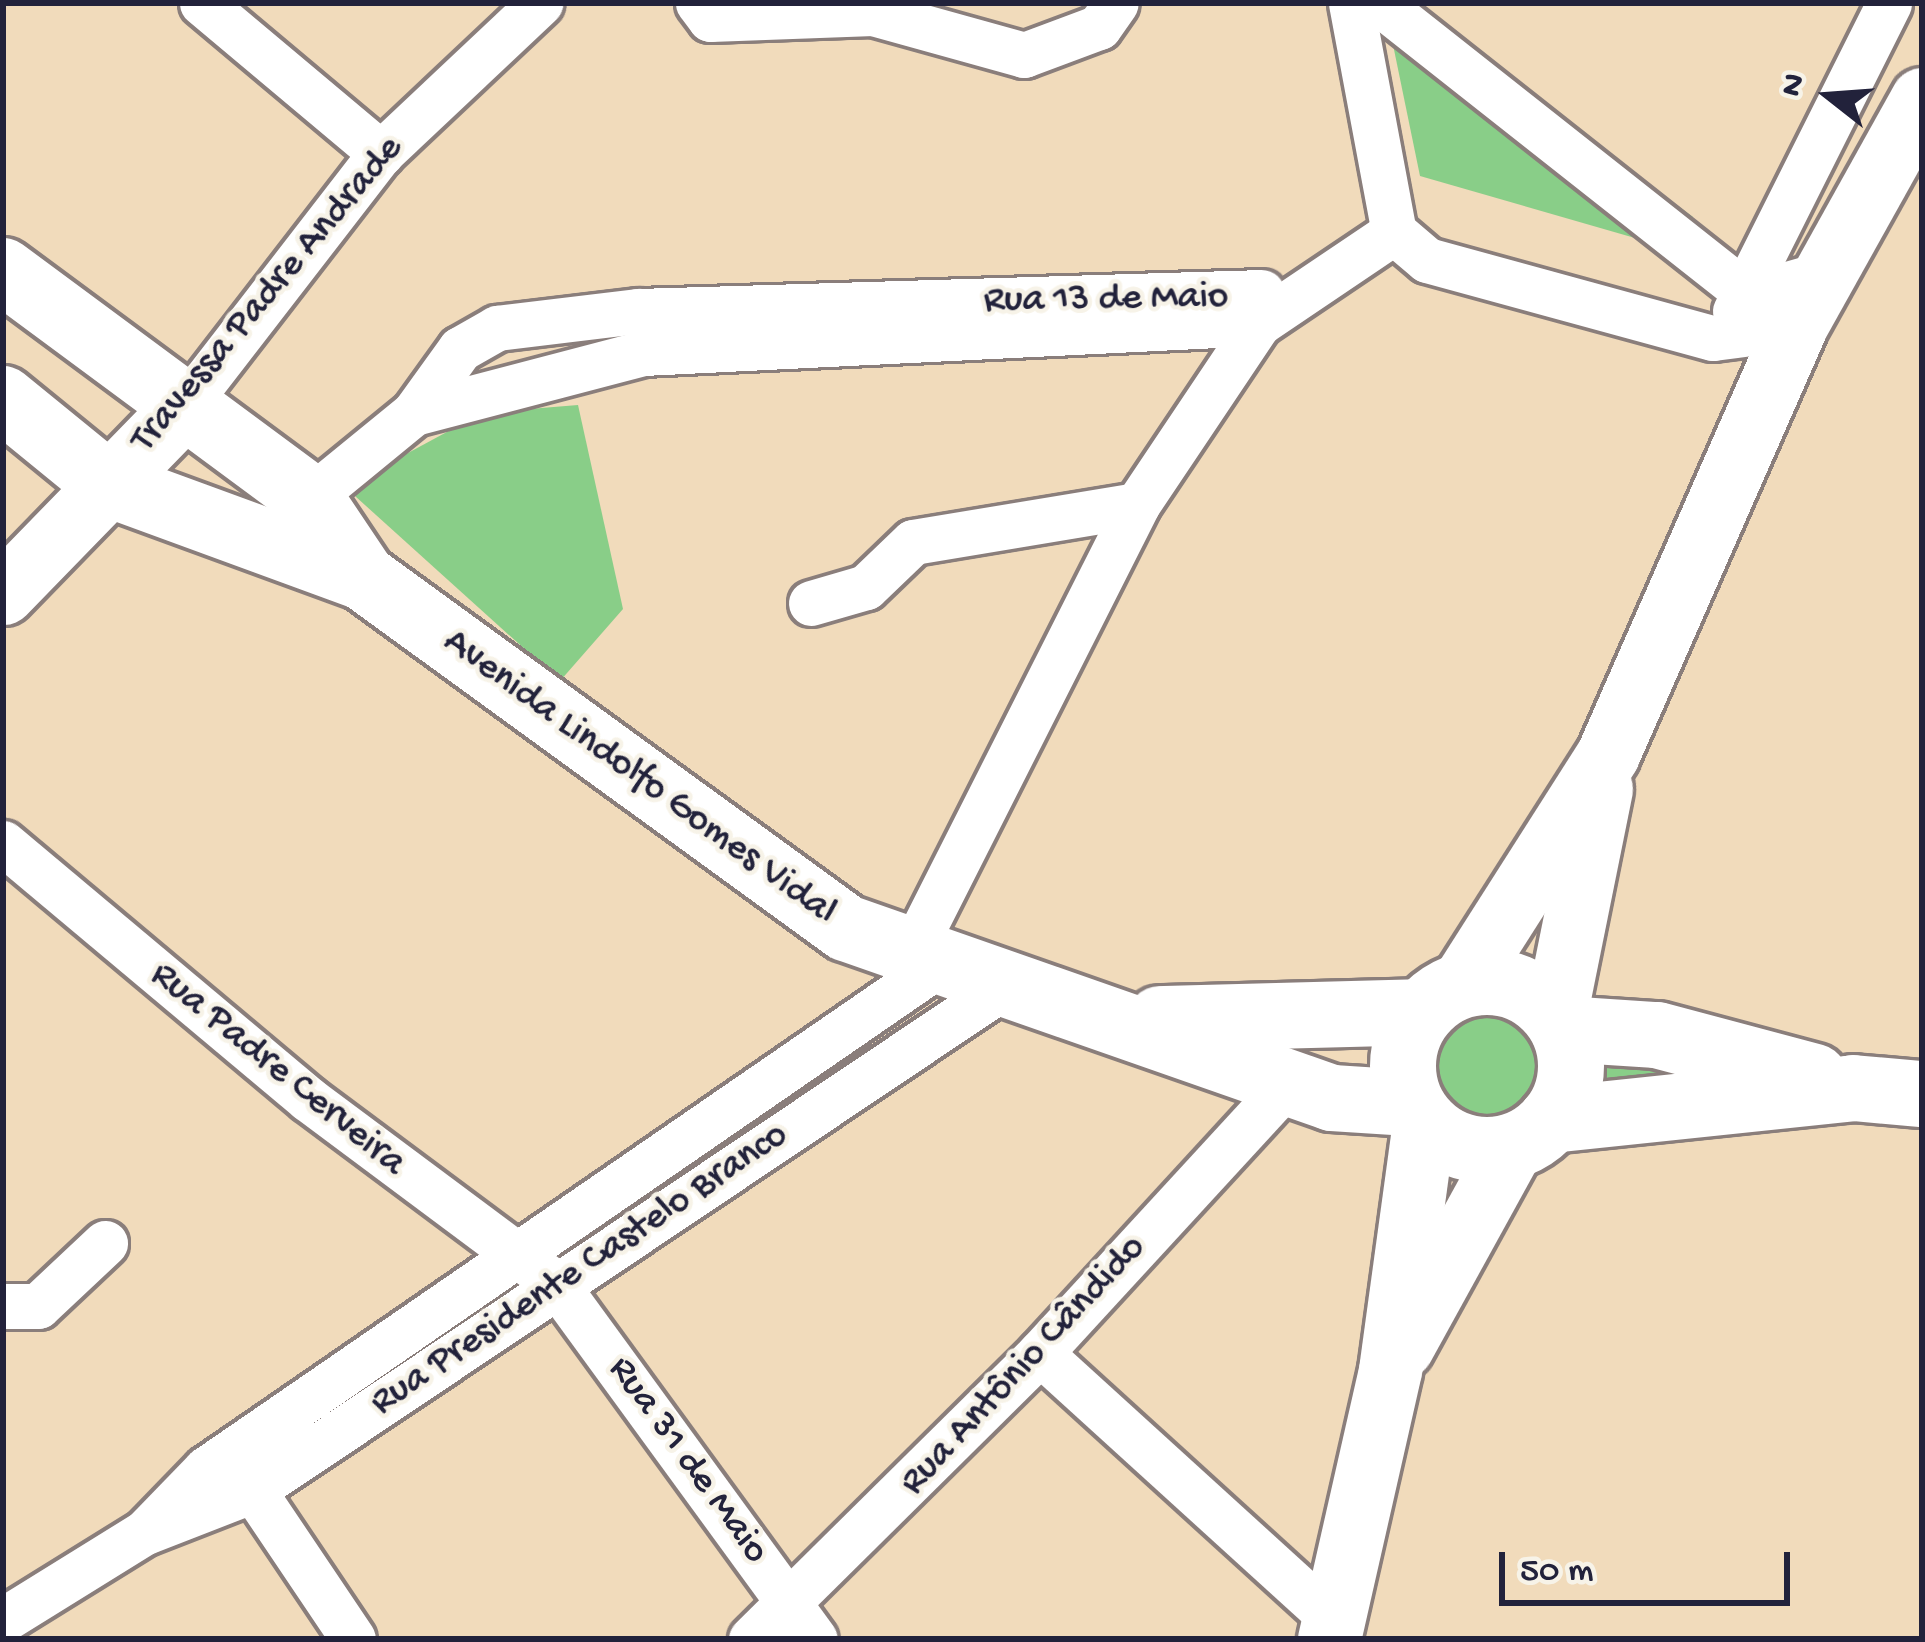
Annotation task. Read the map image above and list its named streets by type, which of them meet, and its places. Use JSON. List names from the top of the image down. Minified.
{"streets":{"main road":["Travessa Padre Andrade","Avenida Lindolfo Gomes Vidal"],"street":["Rua 13 de Maio","Rua Padre Cerveira","Rua Presidente Castelo Branco","Rua Antônio Cândido","Rua 31 de Maio"]},"crossings":[["Travessa Padre Andrade","Avenida Lindolfo Gomes Vidal"],["Rua 13 de Maio","Avenida Lindolfo Gomes Vidal"],["Avenida Lindolfo Gomes Vidal","Rua Presidente Castelo Branco"],["Avenida Lindolfo Gomes Vidal","Rua Antônio Cândido"],["Rua Padre Cerveira","Rua Presidente Castelo Branco"],["Rua Padre Cerveira","Rua 31 de Maio"],["Rua Presidente Castelo Branco","Rua 31 de Maio"],["Rua Antônio Cândido","Rua 31 de Maio"]],"scale_bar":"50 m","north":"left"}
